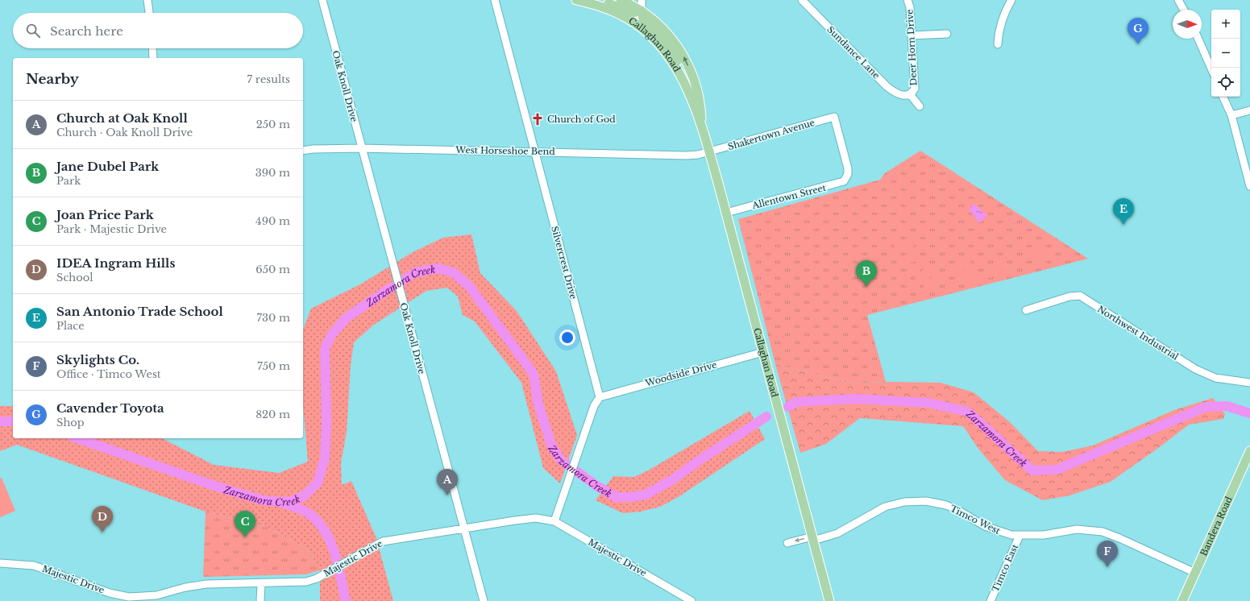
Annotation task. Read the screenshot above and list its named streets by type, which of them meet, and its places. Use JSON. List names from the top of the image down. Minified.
{"streets":{"main road":["Callaghan Road","Bandera Road"],"street":["Deer Horn Drive","Sundance Lane","Oak Knoll Drive","Shakertown Avenue","West Horseshoe Bend","Allentown Street","Silvercrest Drive","Northwest Industrial","Woodside Drive","Timco West","Majestic Drive","Timco East"]},"crossings":[["Callaghan Road","Shakertown Avenue"],["Callaghan Road","West Horseshoe Bend"],["Callaghan Road","Allentown Street"],["Callaghan Road","Woodside Drive"],["Callaghan Road","Timco West"],["Deer Horn Drive","Sundance Lane"],["Oak Knoll Drive","West Horseshoe Bend"],["Oak Knoll Drive","Majestic Drive"],["Shakertown Avenue","West Horseshoe Bend"],["Shakertown Avenue","Allentown Street"],["West Horseshoe Bend","Silvercrest Drive"],["Silvercrest Drive","Woodside Drive"],["Timco West","Bandera Road"],["Timco West","Timco East"]],"water":["Zarzamora Creek"],"places":{"church":["Church of God"]},"north":"right","page":{"map_buttons":["+","−"],"search":"Search here","pins":["G","E","B","A","D","C","F"],"heading":["Nearby","7 results"],"list":[{"mark":"A","name":"Church at Oak Knoll","note":"Church · Oak Knoll Drive","value":"250 m"},{"mark":"B","name":"Jane Dubel Park","note":"Park","value":"390 m"},{"mark":"C","name":"Joan Price Park","note":"Park · Majestic Drive","value":"490 m"},{"mark":"D","name":"IDEA Ingram Hills","note":"School","value":"650 m"},{"mark":"E","name":"San Antonio Trade School","note":"Place","value":"730 m"},{"mark":"F","name":"Skylights Co.","note":"Office · Timco West","value":"750 m"},{"mark":"G","name":"Cavender Toyota","note":"Shop","value":"820 m"}]}}
